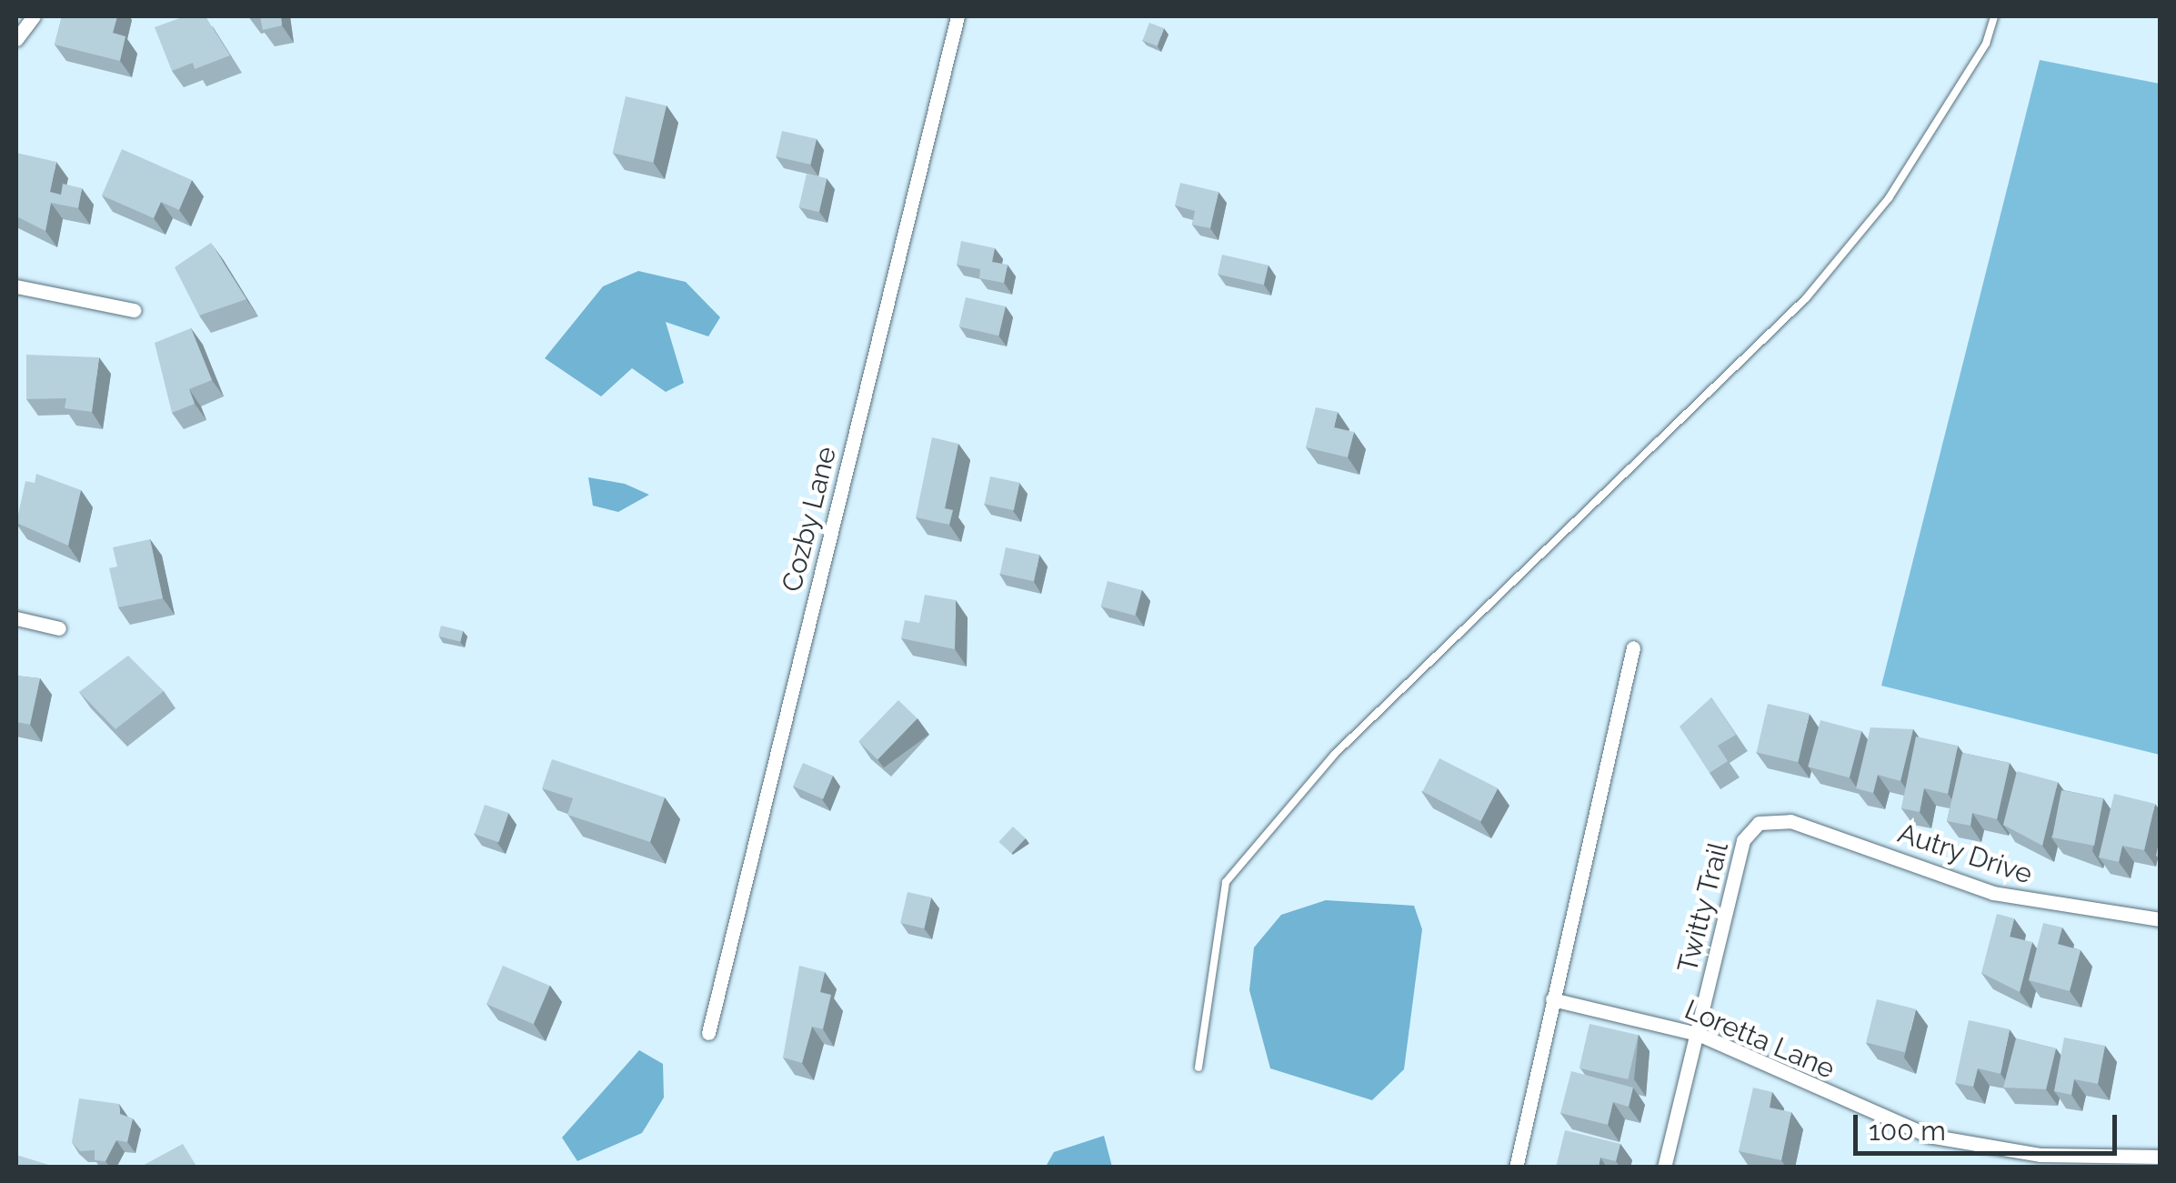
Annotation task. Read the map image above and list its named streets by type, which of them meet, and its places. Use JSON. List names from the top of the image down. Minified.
{"streets":{"street":["Cozby Lane","Autry Drive","Twitty Trail","Loretta Lane"]},"crossings":[["Autry Drive","Twitty Trail"],["Twitty Trail","Loretta Lane"]],"scale_bar":"100 m"}
